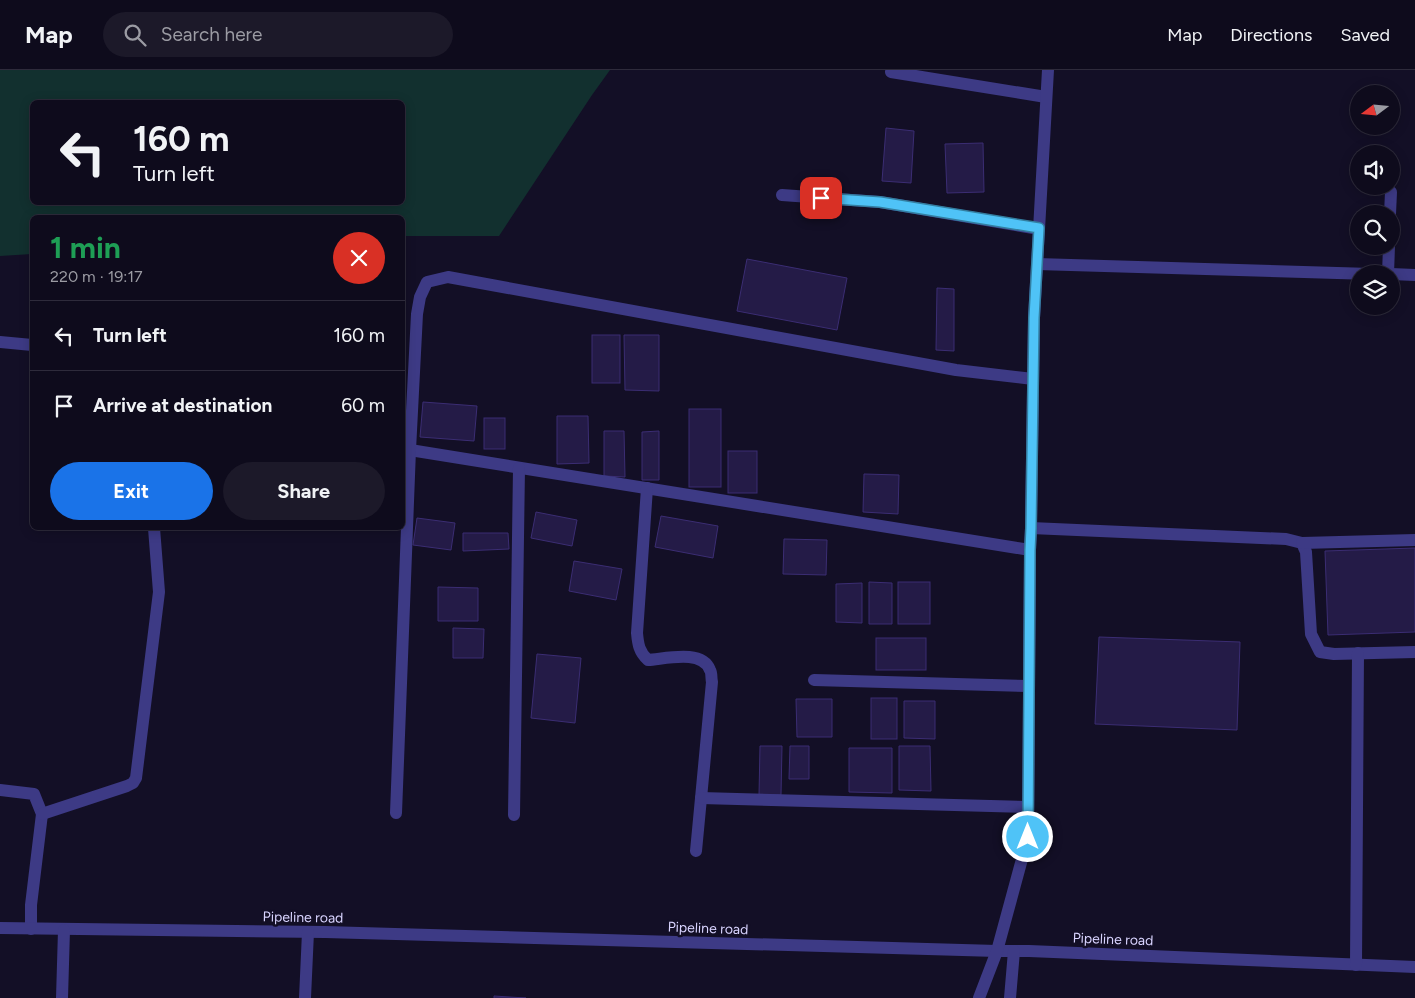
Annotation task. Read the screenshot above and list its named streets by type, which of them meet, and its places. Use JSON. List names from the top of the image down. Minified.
{"streets":{"street":["Pipeline road"]},"north":"left","page":{"header":"Map","search":"Search here","nav":["Map","Directions","Saved"],"turn":["160 m","Turn left"],"heading":["1 min","220 m · 19:17"],"list":[{"name":"Turn left","value":"160 m"},{"name":"Arrive at destination","value":"60 m"}],"buttons":["Exit","Share"]}}
